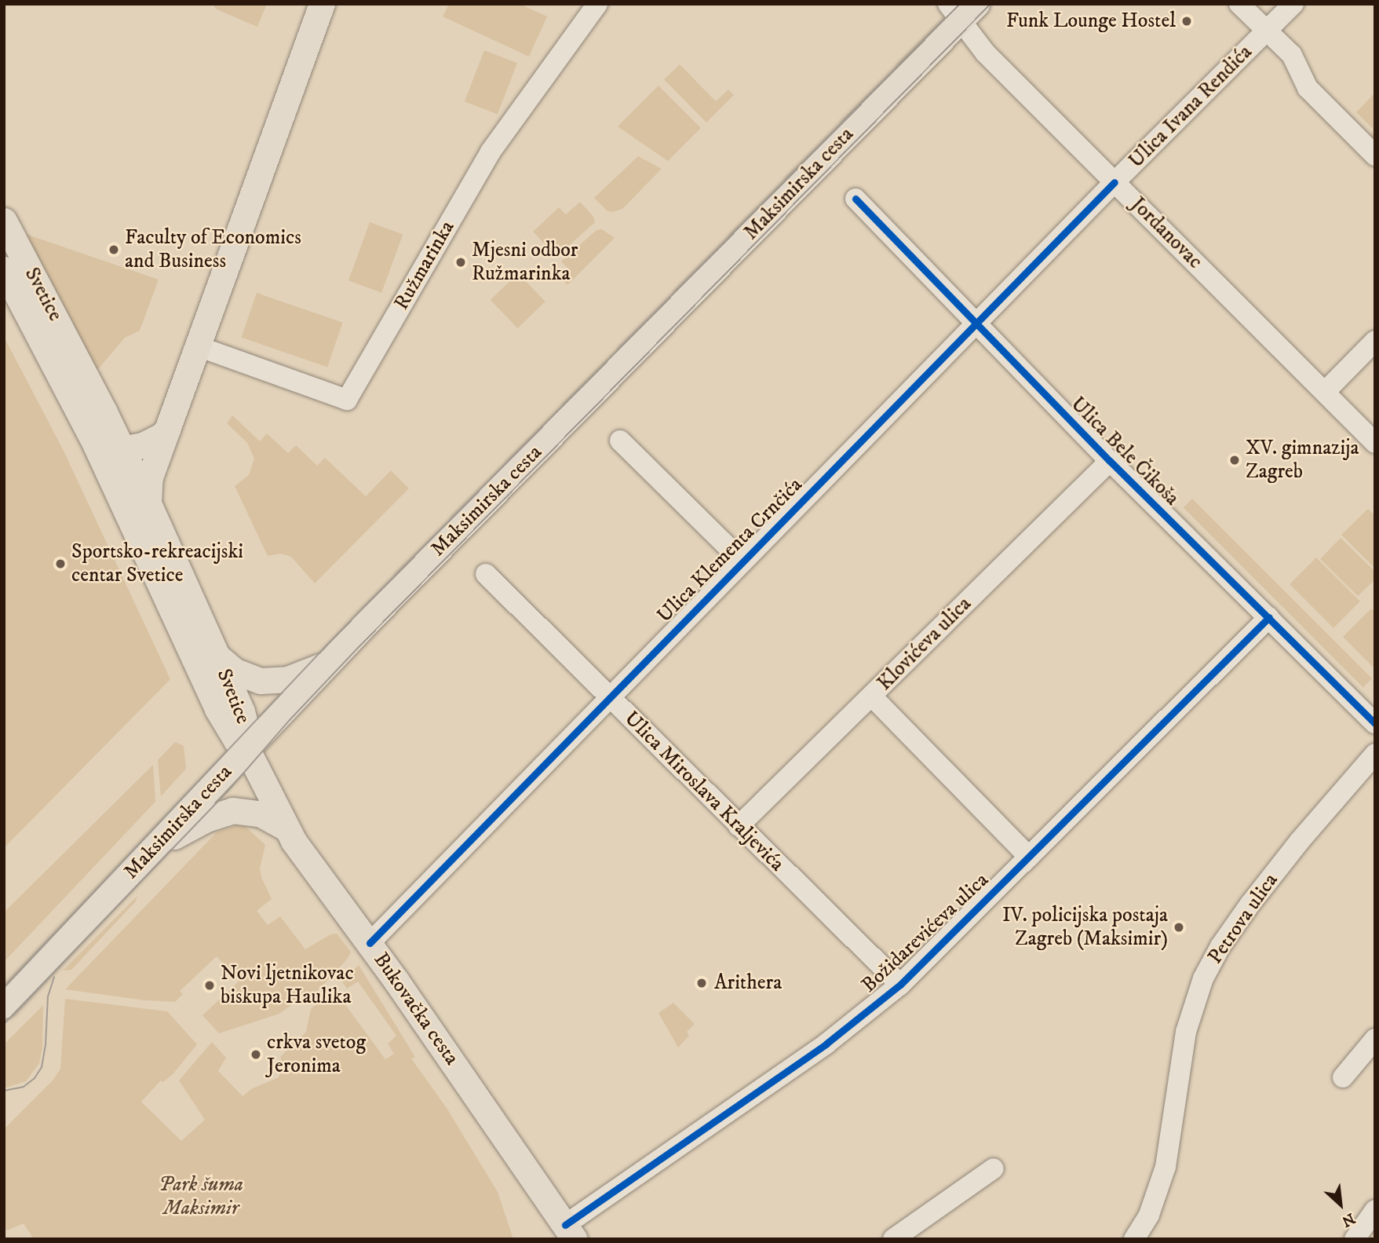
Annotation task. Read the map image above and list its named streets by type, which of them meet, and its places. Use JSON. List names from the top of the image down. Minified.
{"streets":{"main road":["Maksimirska cesta","Svetice","Bukovačka cesta"],"street":["Ulica Ivana Rendića","Jordanovac","Ružmarinka","Ulica Bele Čikoša","Ulica Klementa Crnčića","Klovićeva ulica","Ulica Miroslava Kraljevića","Petrova ulica","Božidarevićeva ulica"]},"crossings":[["Ulica Ivana Rendića","Jordanovac"],["Ulica Ivana Rendića","Ulica Klementa Crnčića"],["Maksimirska cesta","Jordanovac"],["Maksimirska cesta","Svetice"],["Maksimirska cesta","Bukovačka cesta"],["Jordanovac","Ulica Klementa Crnčića"],["Svetice","Bukovačka cesta"],["Ulica Bele Čikoša","Ulica Klementa Crnčića"],["Ulica Bele Čikoša","Klovićeva ulica"],["Ulica Bele Čikoša","Božidarevićeva ulica"],["Ulica Klementa Crnčića","Ulica Miroslava Kraljevića"],["Ulica Klementa Crnčića","Bukovačka cesta"],["Klovićeva ulica","Ulica Miroslava Kraljevića"],["Ulica Miroslava Kraljevića","Božidarevićeva ulica"],["Božidarevićeva ulica","Bukovačka cesta"]],"parks":["Park šuma Maksimir"],"places":["Funk Lounge Hostel","Faculty of Economics and Business","Mjesni odbor Ružmarinka","XV. gimnazija Zagreb","Sportsko-rekreacijski centar Svetice","IV. policijska postaja Zagreb (Maksimir)","Arithera","Novi ljetnikovac biskupa Haulika","crkva svetog Jeronima"],"north":"bottom right"}
